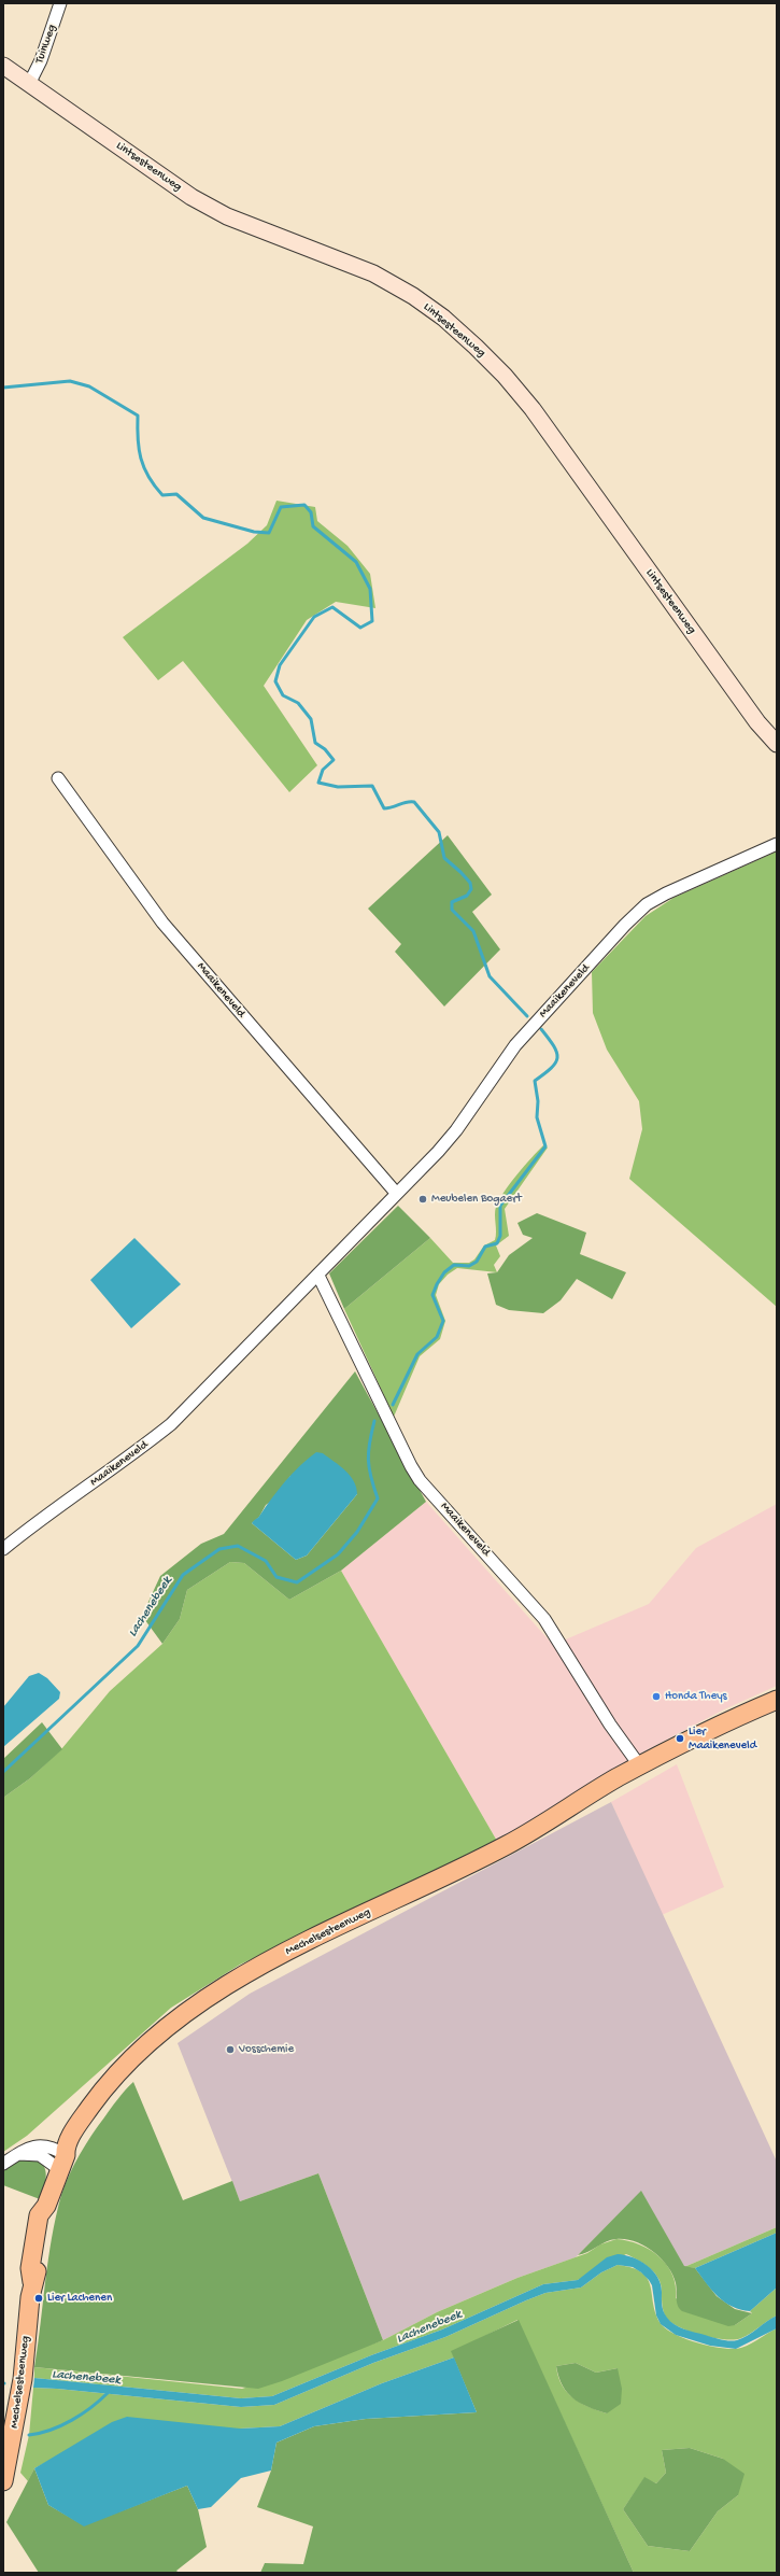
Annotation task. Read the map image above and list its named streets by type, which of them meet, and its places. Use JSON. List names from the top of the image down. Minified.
{"streets":{"main road":["Mechelsesteenweg"],"street":["Tuinweg","Lintsesteenweg","Maaikeneveld"]},"crossings":[["Tuinweg","Lintsesteenweg"],["Maaikeneveld","Mechelsesteenweg"]],"water":["Lachenebeek"],"places":["Meubelen Bogaert","Honda Theys","Lier Maaikeneveld","Vosschemie","Lier Lachenen"]}
